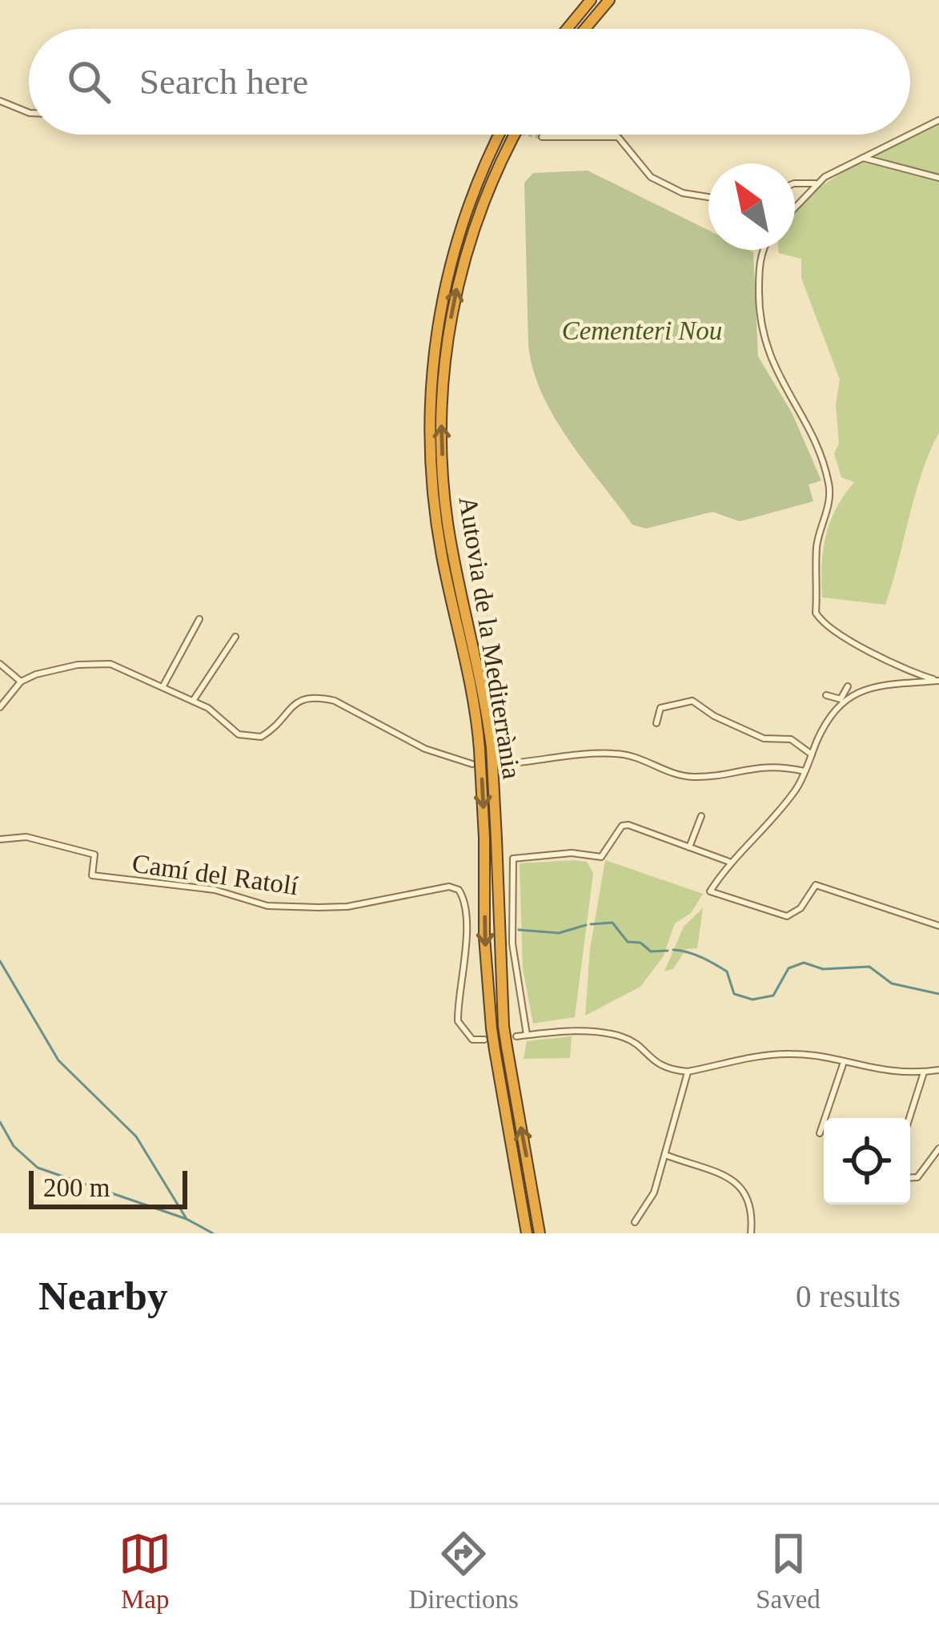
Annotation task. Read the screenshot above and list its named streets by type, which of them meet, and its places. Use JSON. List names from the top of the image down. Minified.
{"streets":{"highway":["Autovia de la Mediterrània"],"street":["Camí del Ratolí"]},"parks":["Cementeri Nou"],"scale_bar":"200 m","north":"top left","page":{"search":"Search here","scale":"200 m","heading":["Nearby","0 results"],"nav":["Map","Directions","Saved"]}}
